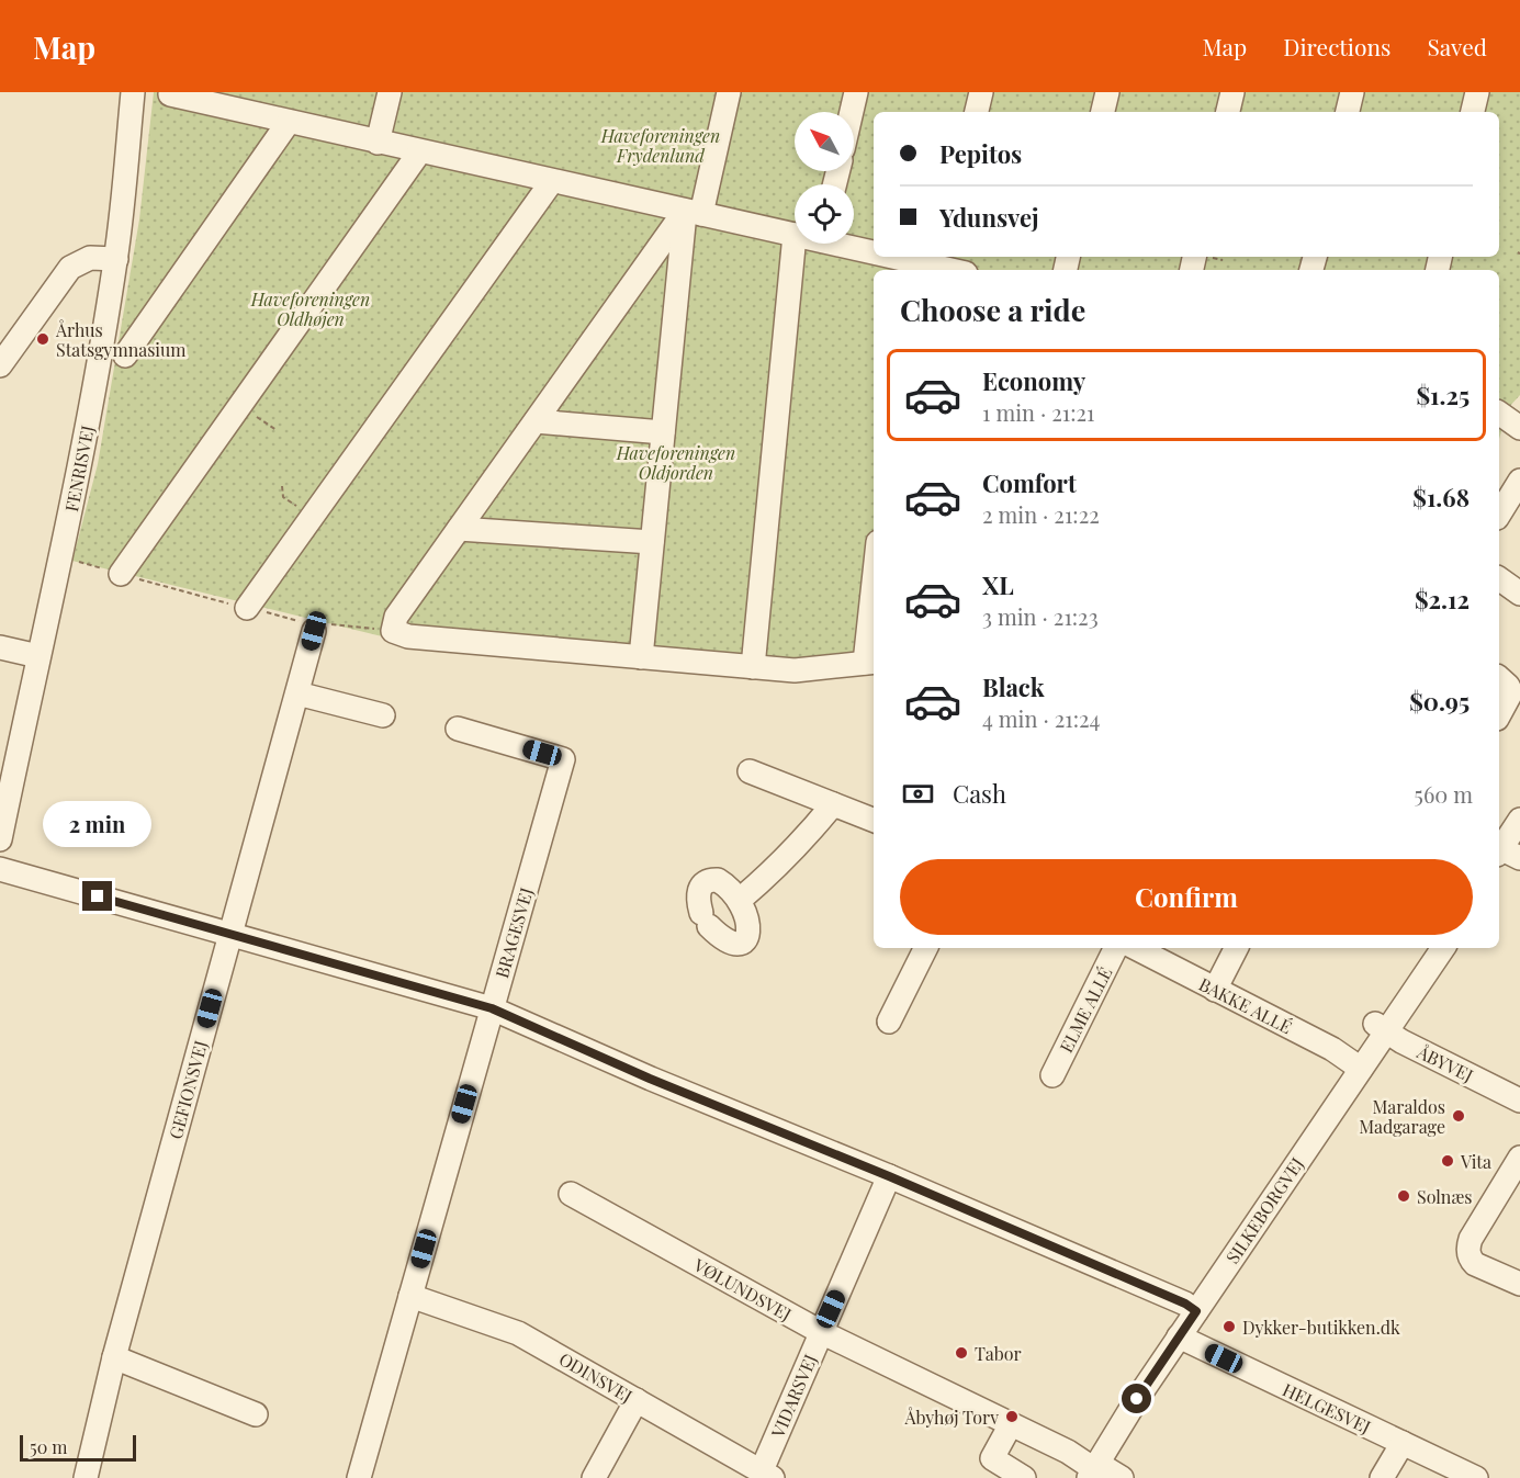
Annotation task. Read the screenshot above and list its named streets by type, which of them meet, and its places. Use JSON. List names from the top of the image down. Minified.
{"streets":{"street":["FENRISVEJ","BRAGESVEJ","BAKKE ALLÉ","ELME ALLÉ","ÅBYVEJ","GEFIONSVEJ","SILKEBORGVEJ","VØLUNDSVEJ","ODINSVEJ","VIDARSVEJ","HELGESVEJ"]},"crossings":[["BRAGESVEJ","ODINSVEJ"],["BAKKE ALLÉ","SILKEBORGVEJ"],["ÅBYVEJ","SILKEBORGVEJ"],["SILKEBORGVEJ","VØLUNDSVEJ"],["SILKEBORGVEJ","HELGESVEJ"],["VØLUNDSVEJ","VIDARSVEJ"],["ODINSVEJ","VIDARSVEJ"]],"parks":["Haveforeningen Frydenlund","Haveforeningen Oldhøjen","Haveforeningen Oldjorden"],"places":["Århus Statsgymnasium","Maraldos Madgarage","Vita","Solnæs","Dykker-butikken.dk","Tabor","Åbyhøj Torv"],"scale_bar":"50 m","north":"top left","page":{"header":"Map","nav":["Map","Directions","Saved"],"banner":["Pepitos","Ydunsvej"],"heading":"Choose a ride","list":[{"name":"Economy","note":"1 min · 21:21","value":"$1.25"},{"name":"Comfort","note":"2 min · 21:22","value":"$1.68"},{"name":"XL","note":"3 min · 21:23","value":"$2.12"},{"name":"Black","note":"4 min · 21:24","value":"$0.95"}],"pay":["Cash","560 m"],"bubble":"2 min","buttons":"Confirm","scale":"50 m"}}
